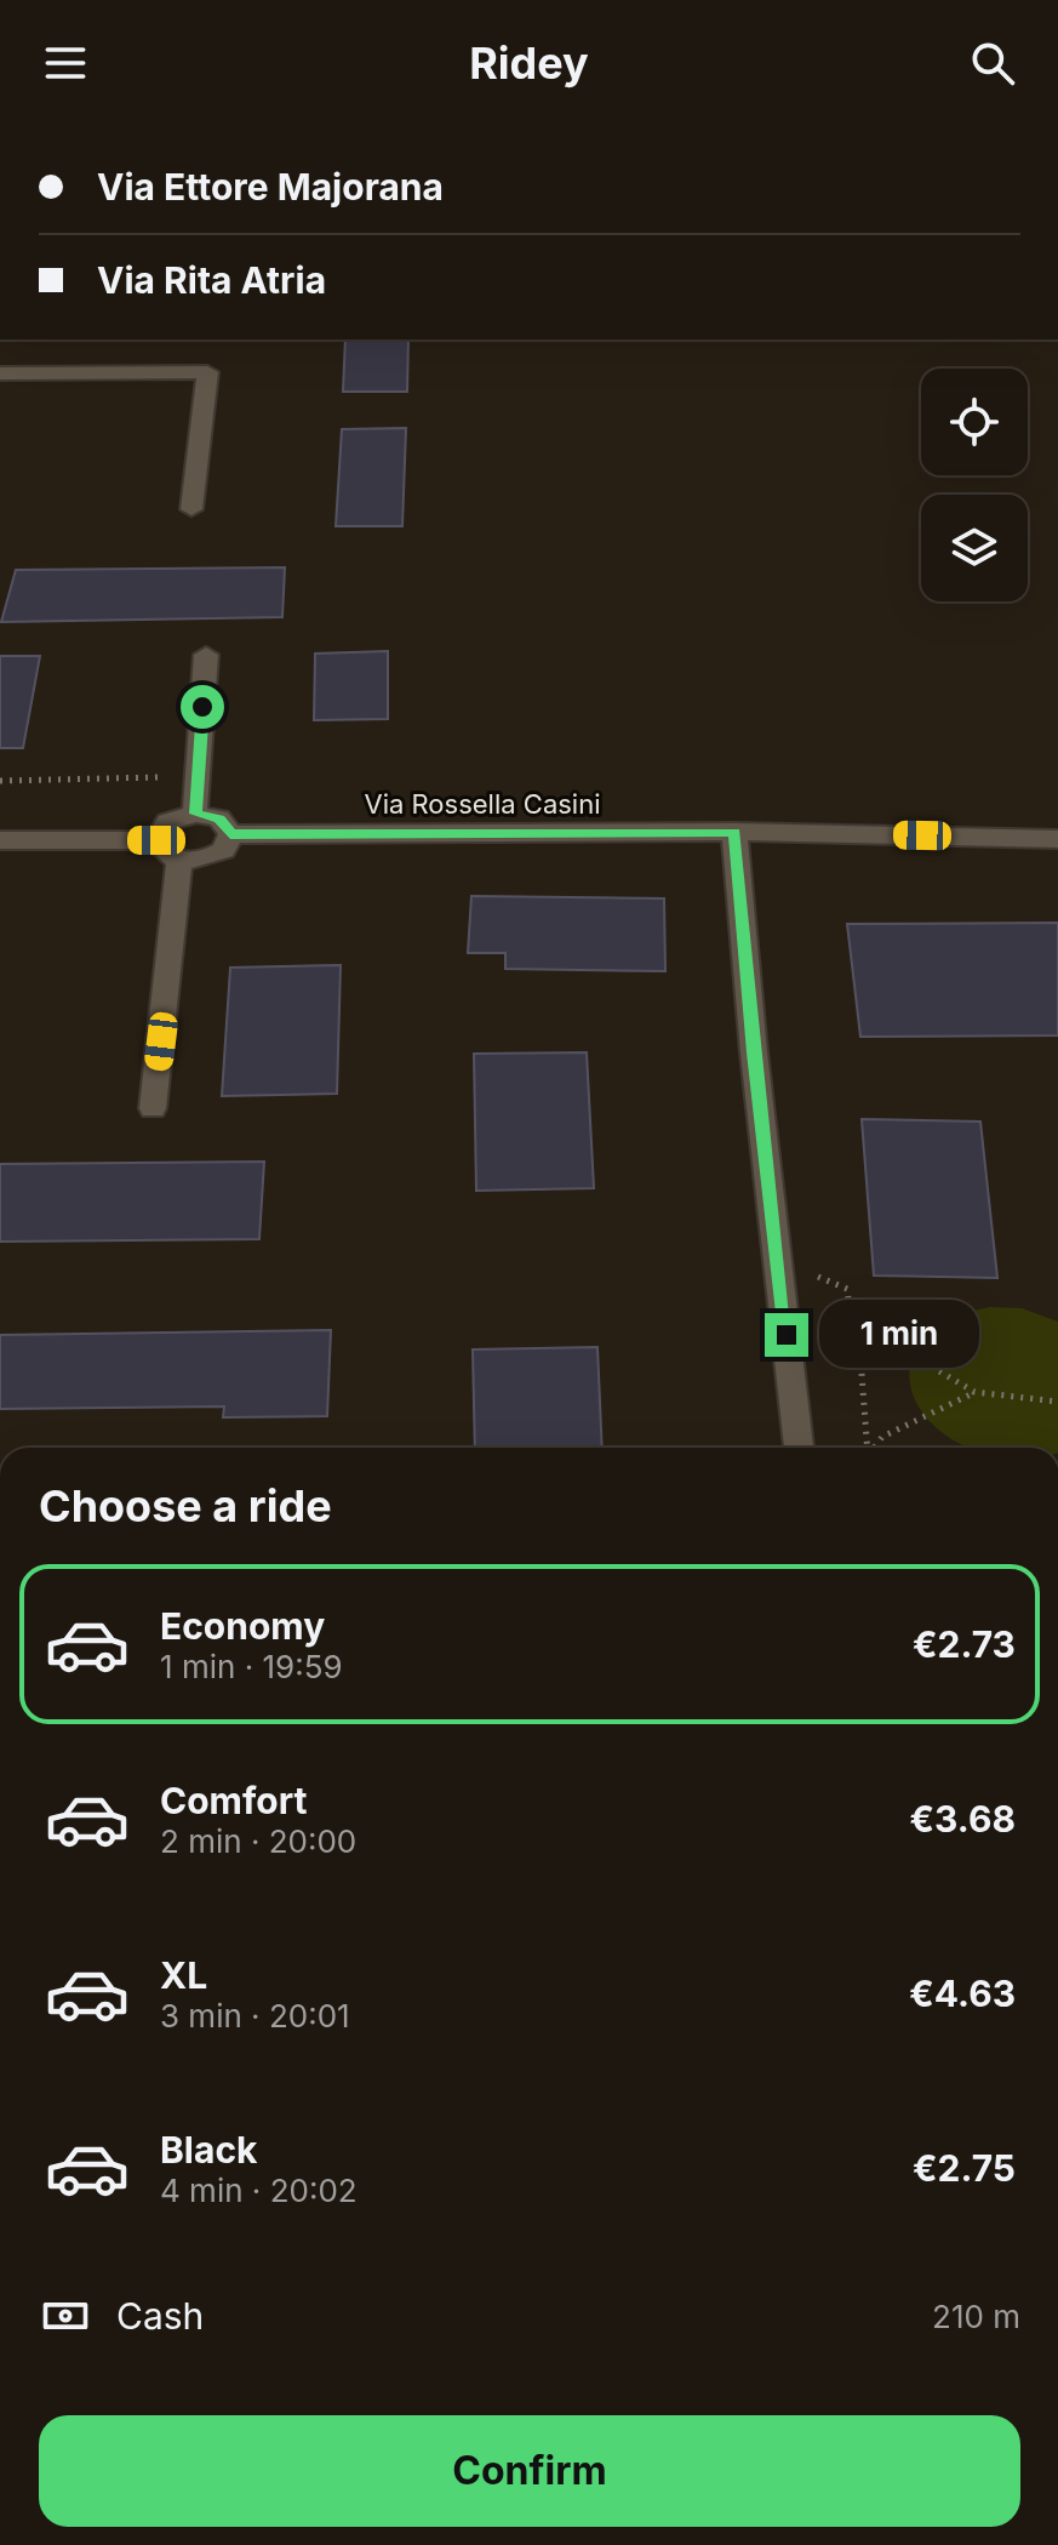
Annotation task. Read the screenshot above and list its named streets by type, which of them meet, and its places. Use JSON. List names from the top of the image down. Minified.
{"streets":{"street":["Via Rossella Casini"]},"page":{"header":"Ridey","banner":["Via Ettore Majorana","Via Rita Atria"],"bubble":"1 min","heading":"Choose a ride","list":[{"name":"Economy","note":"1 min · 19:59","value":"€2.73"},{"name":"Comfort","note":"2 min · 20:00","value":"€3.68"},{"name":"XL","note":"3 min · 20:01","value":"€4.63"},{"name":"Black","note":"4 min · 20:02","value":"€2.75"}],"pay":["Cash","210 m"],"buttons":"Confirm"}}
